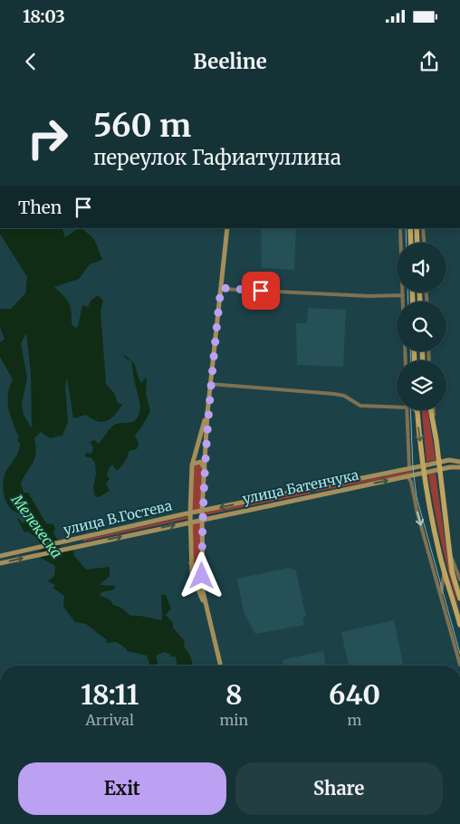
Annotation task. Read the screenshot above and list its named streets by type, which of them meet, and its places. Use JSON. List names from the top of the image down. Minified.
{"streets":{"main road":["улица Батенчука","улица В.Гостева"]},"crossings":[["улица Батенчука","улица В.Гостева"]],"water":["Мелекеска"],"page":{"status":"18:03","header":"Beeline","turn":["560 m","переулок Гафиатуллина"],"then":"Then","eta":["18:11","Arrival","8","min","640","m"],"buttons":["Exit","Share"]}}
